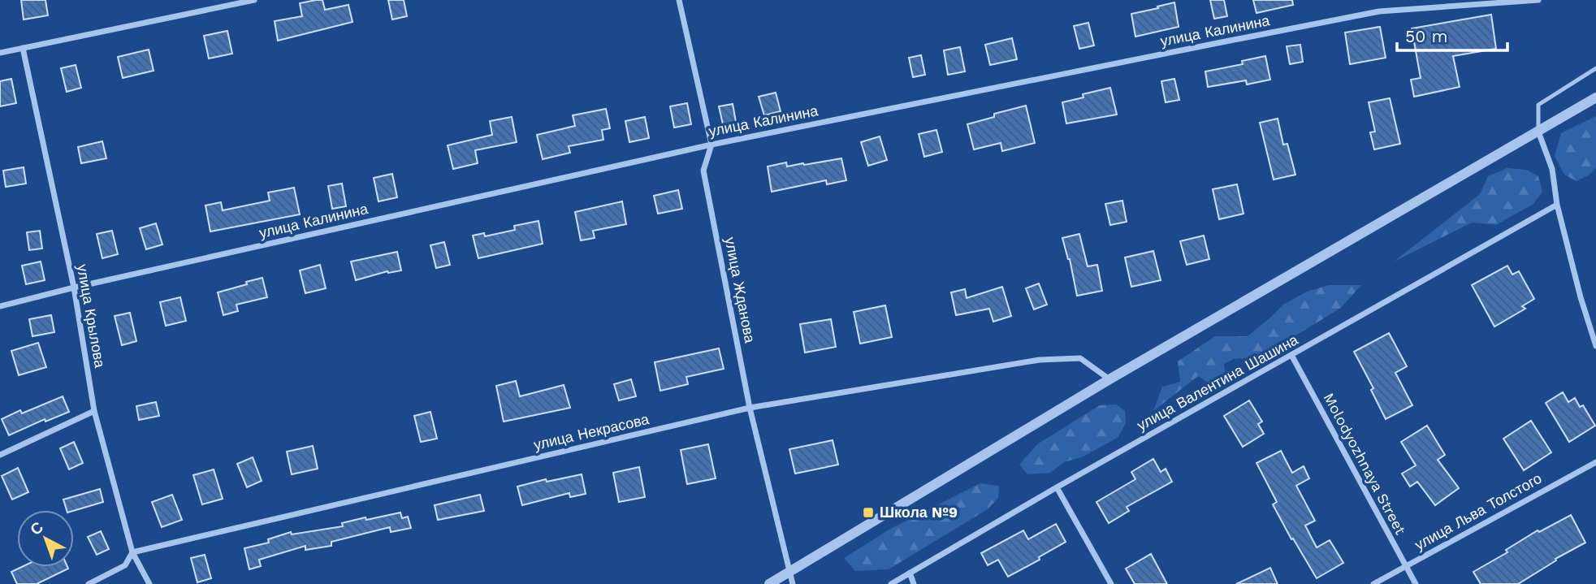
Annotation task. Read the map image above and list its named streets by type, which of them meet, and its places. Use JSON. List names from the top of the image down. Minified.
{"streets":{"street":["улица Калинина","улица Жданова","улица Крылова","улица Валентина Шашина","улица Некрасова","Molodyozhnaya Street","улица Льва Толстого"]},"crossings":[["улица Калинина","улица Жданова"],["улица Калинина","улица Крылова"],["улица Жданова","улица Некрасова"],["улица Крылова","улица Некрасова"],["улица Валентина Шашина","Molodyozhnaya Street"],["Molodyozhnaya Street","улица Льва Толстого"]],"places":{"transit":["Школа №9"]},"scale_bar":"50 m","north":"top left"}
